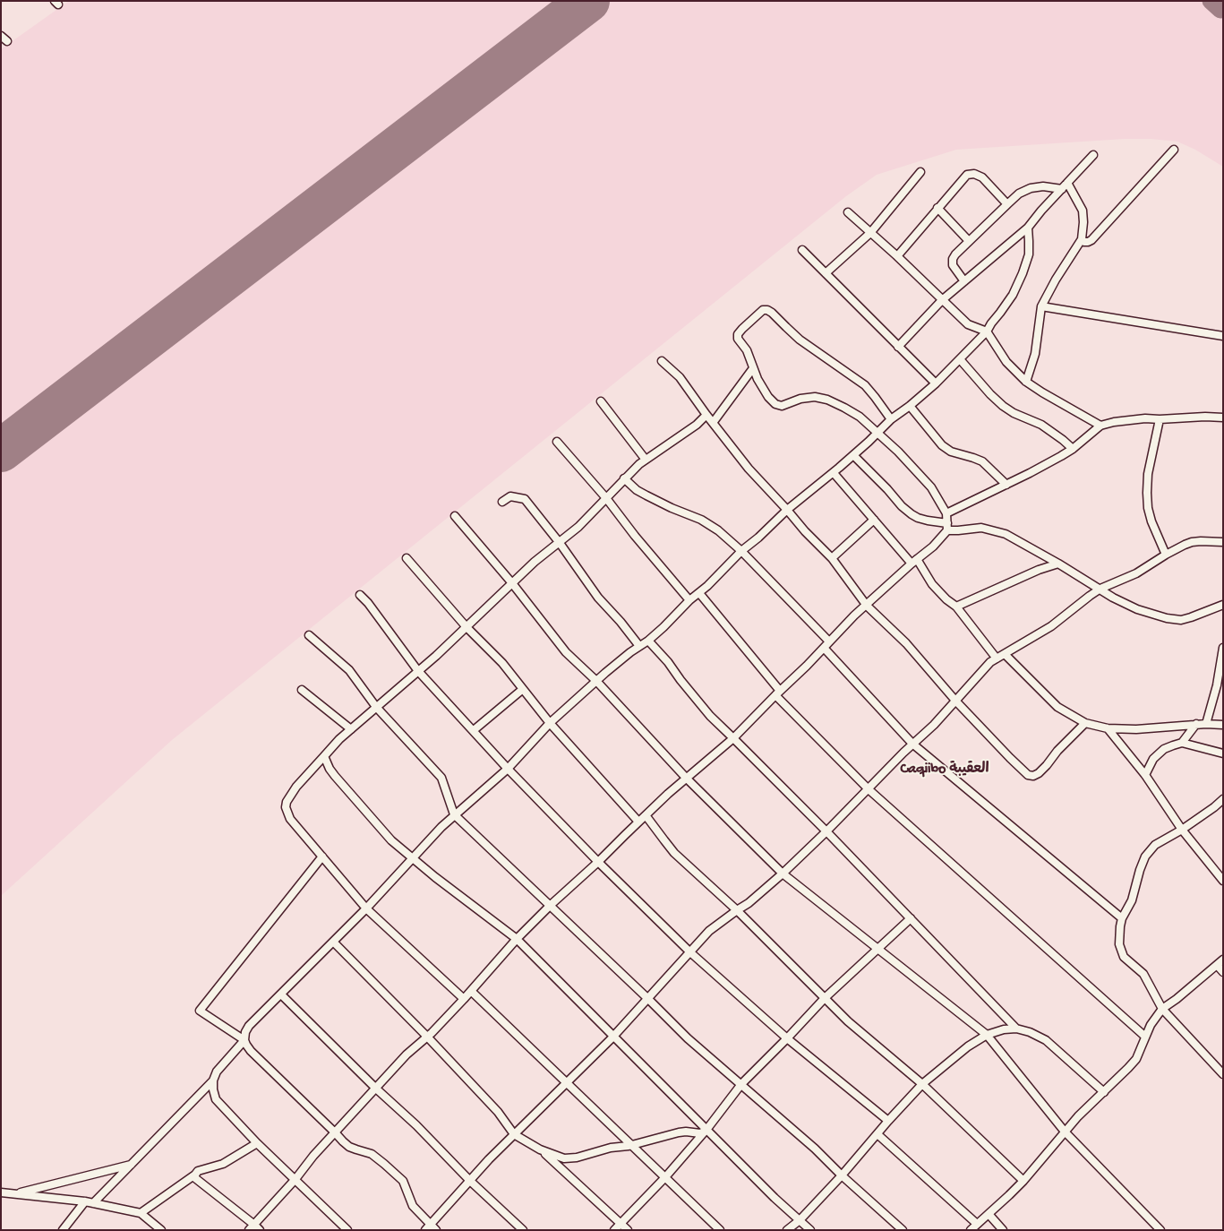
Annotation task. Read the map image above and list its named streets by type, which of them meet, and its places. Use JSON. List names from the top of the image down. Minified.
{"districts":["Caqiibo العقيبة"]}
